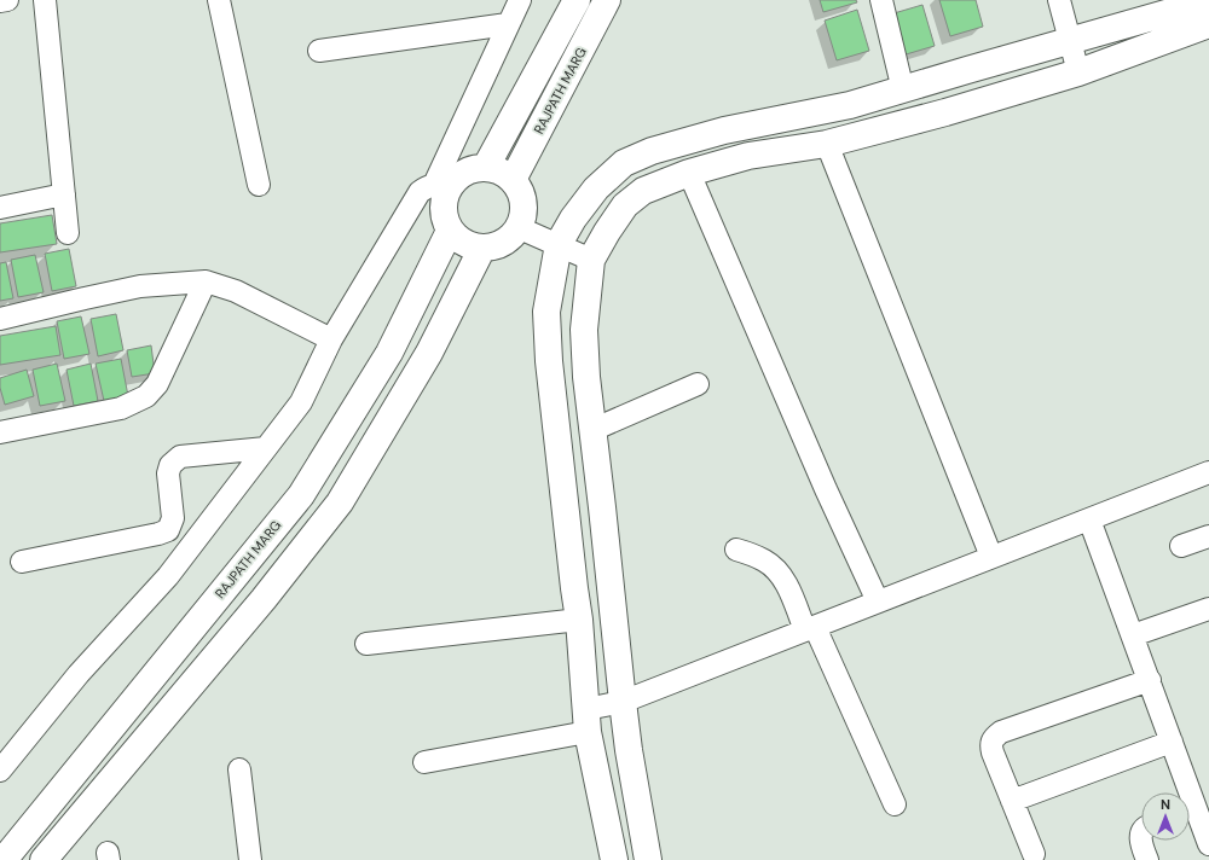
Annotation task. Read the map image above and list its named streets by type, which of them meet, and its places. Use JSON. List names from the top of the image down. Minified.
{"streets":{"street":["RAJPATH MARG"]},"north":"top"}
